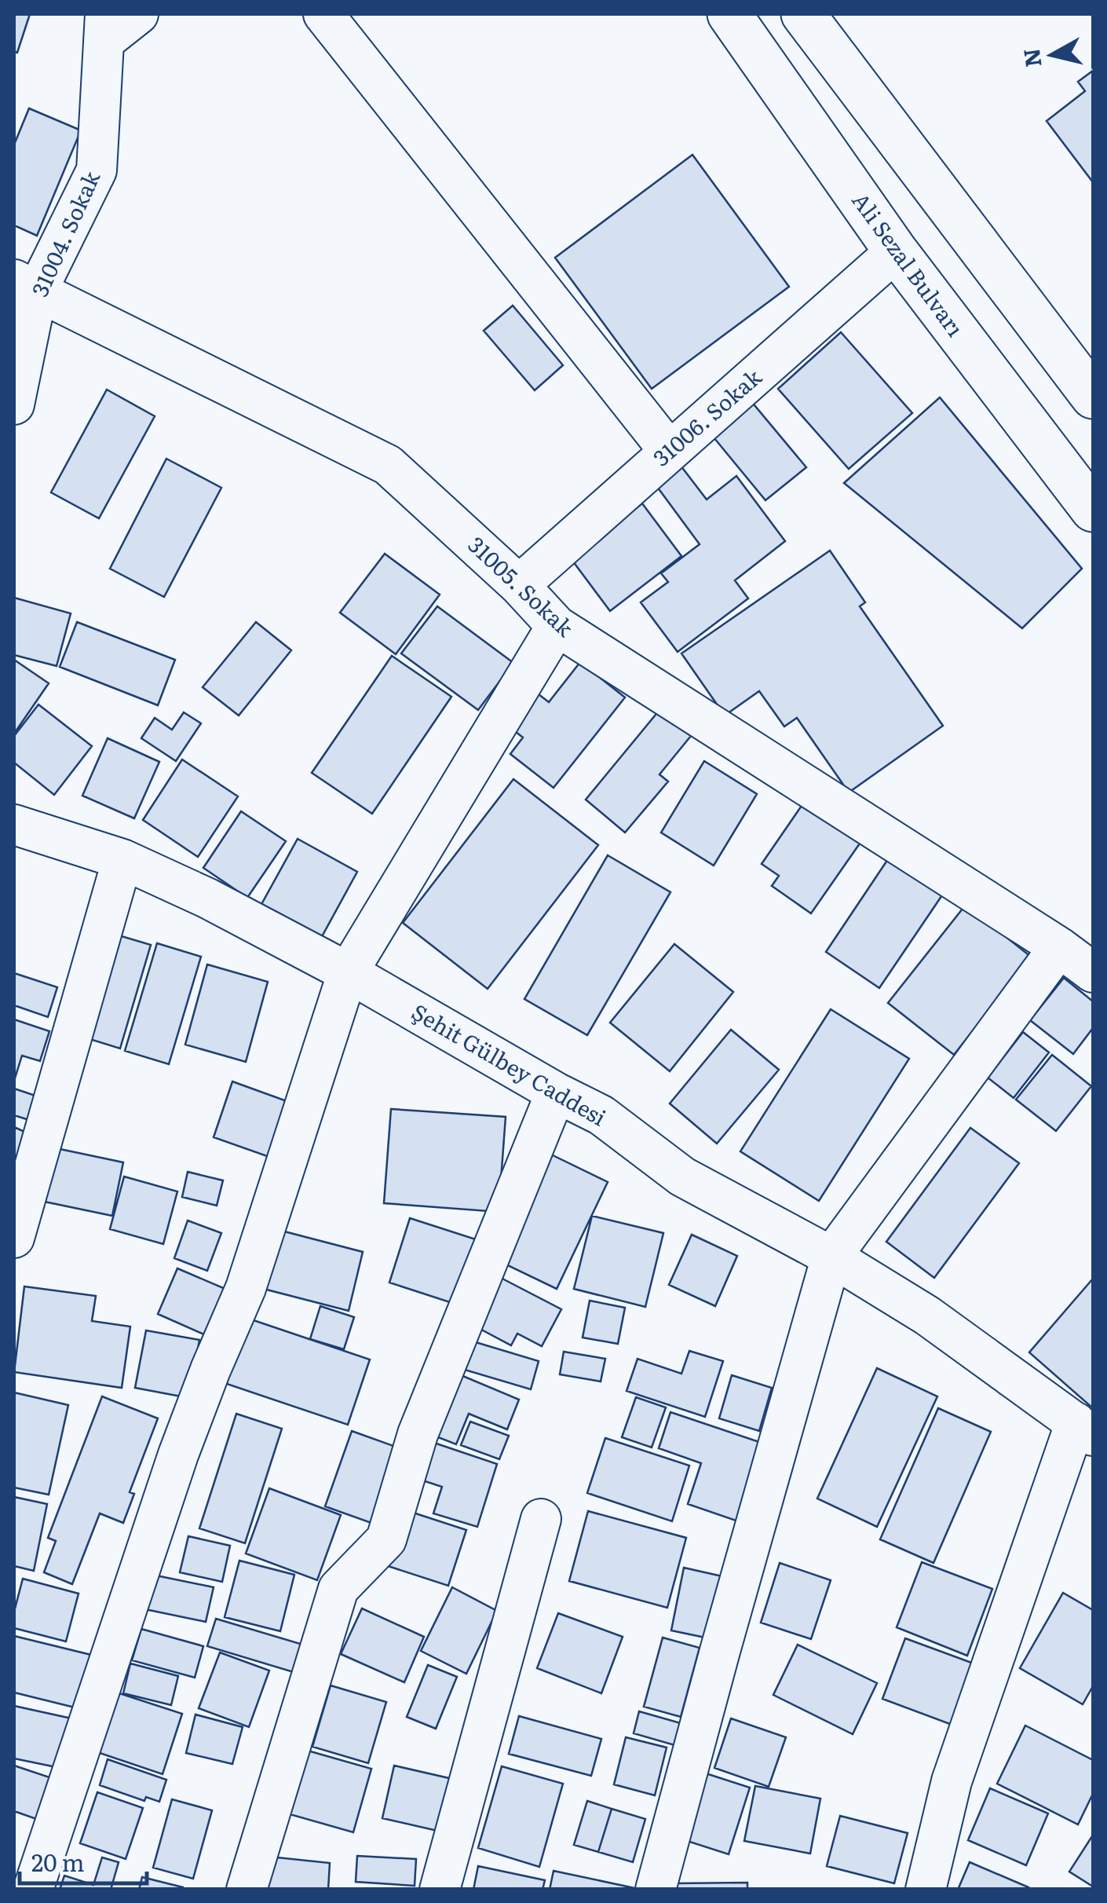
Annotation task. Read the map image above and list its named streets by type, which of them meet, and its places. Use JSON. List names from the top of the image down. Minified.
{"streets":{"main road":["Ali Sezal Bulvarı"],"street":["31004. Sokak","31006. Sokak","31005. Sokak","Şehit Gülbey Caddesi"]},"crossings":[["31004. Sokak","31005. Sokak"],["Ali Sezal Bulvarı","31006. Sokak"],["31006. Sokak","31005. Sokak"]],"scale_bar":"20 m","north":"left"}
